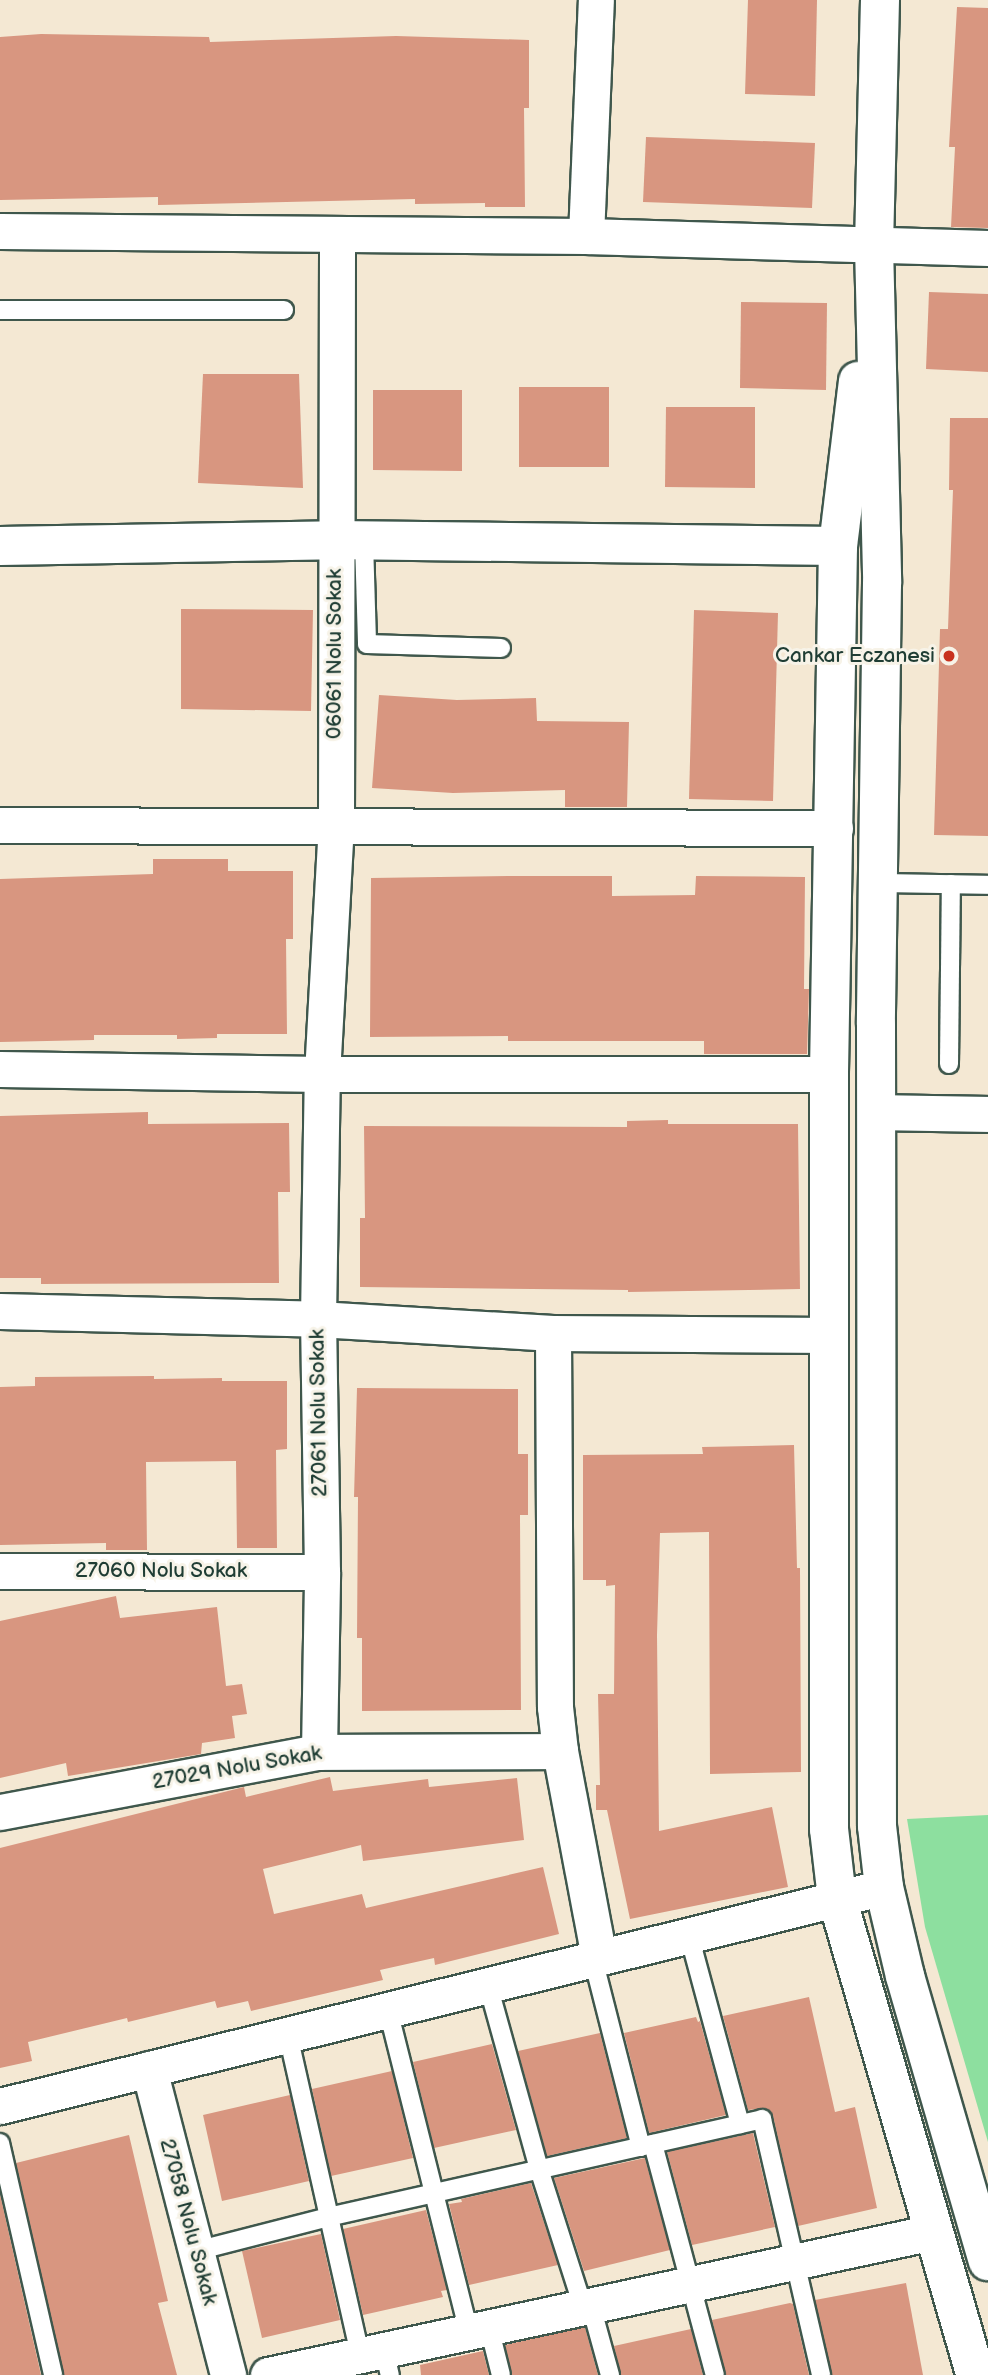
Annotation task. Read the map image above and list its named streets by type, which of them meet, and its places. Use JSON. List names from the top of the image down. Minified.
{"streets":{"street":["06061 Nolu Sokak","27061 Nolu Sokak","27060 Nolu Sokak","27029 Nolu Sokak","27058 Nolu Sokak"]},"crossings":[["06061 Nolu Sokak","27061 Nolu Sokak"],["27061 Nolu Sokak","27060 Nolu Sokak"],["27061 Nolu Sokak","27029 Nolu Sokak"]],"places":["Cankar Eczanesi"]}
